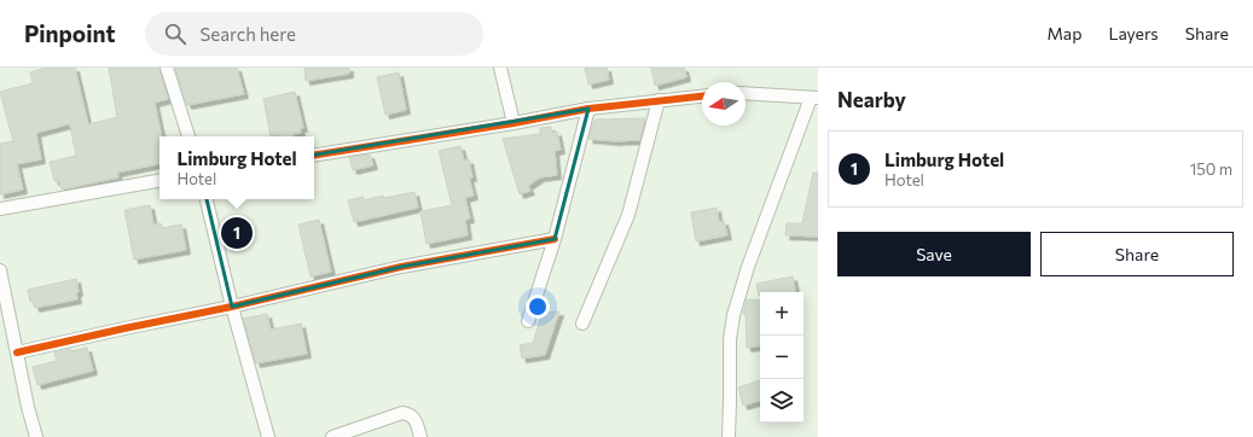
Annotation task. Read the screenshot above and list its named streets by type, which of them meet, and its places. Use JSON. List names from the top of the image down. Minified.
{"north":"left","page":{"header":"Pinpoint","search":"Search here","nav":["Map","Layers","Share"],"heading":"Nearby","list":[{"mark":"1","name":"Limburg Hotel","note":"Hotel","value":"150 m"}],"popup":["Limburg Hotel","Hotel"],"pins":"1","buttons":["Save","Share"],"map_buttons":["+","−"]}}
